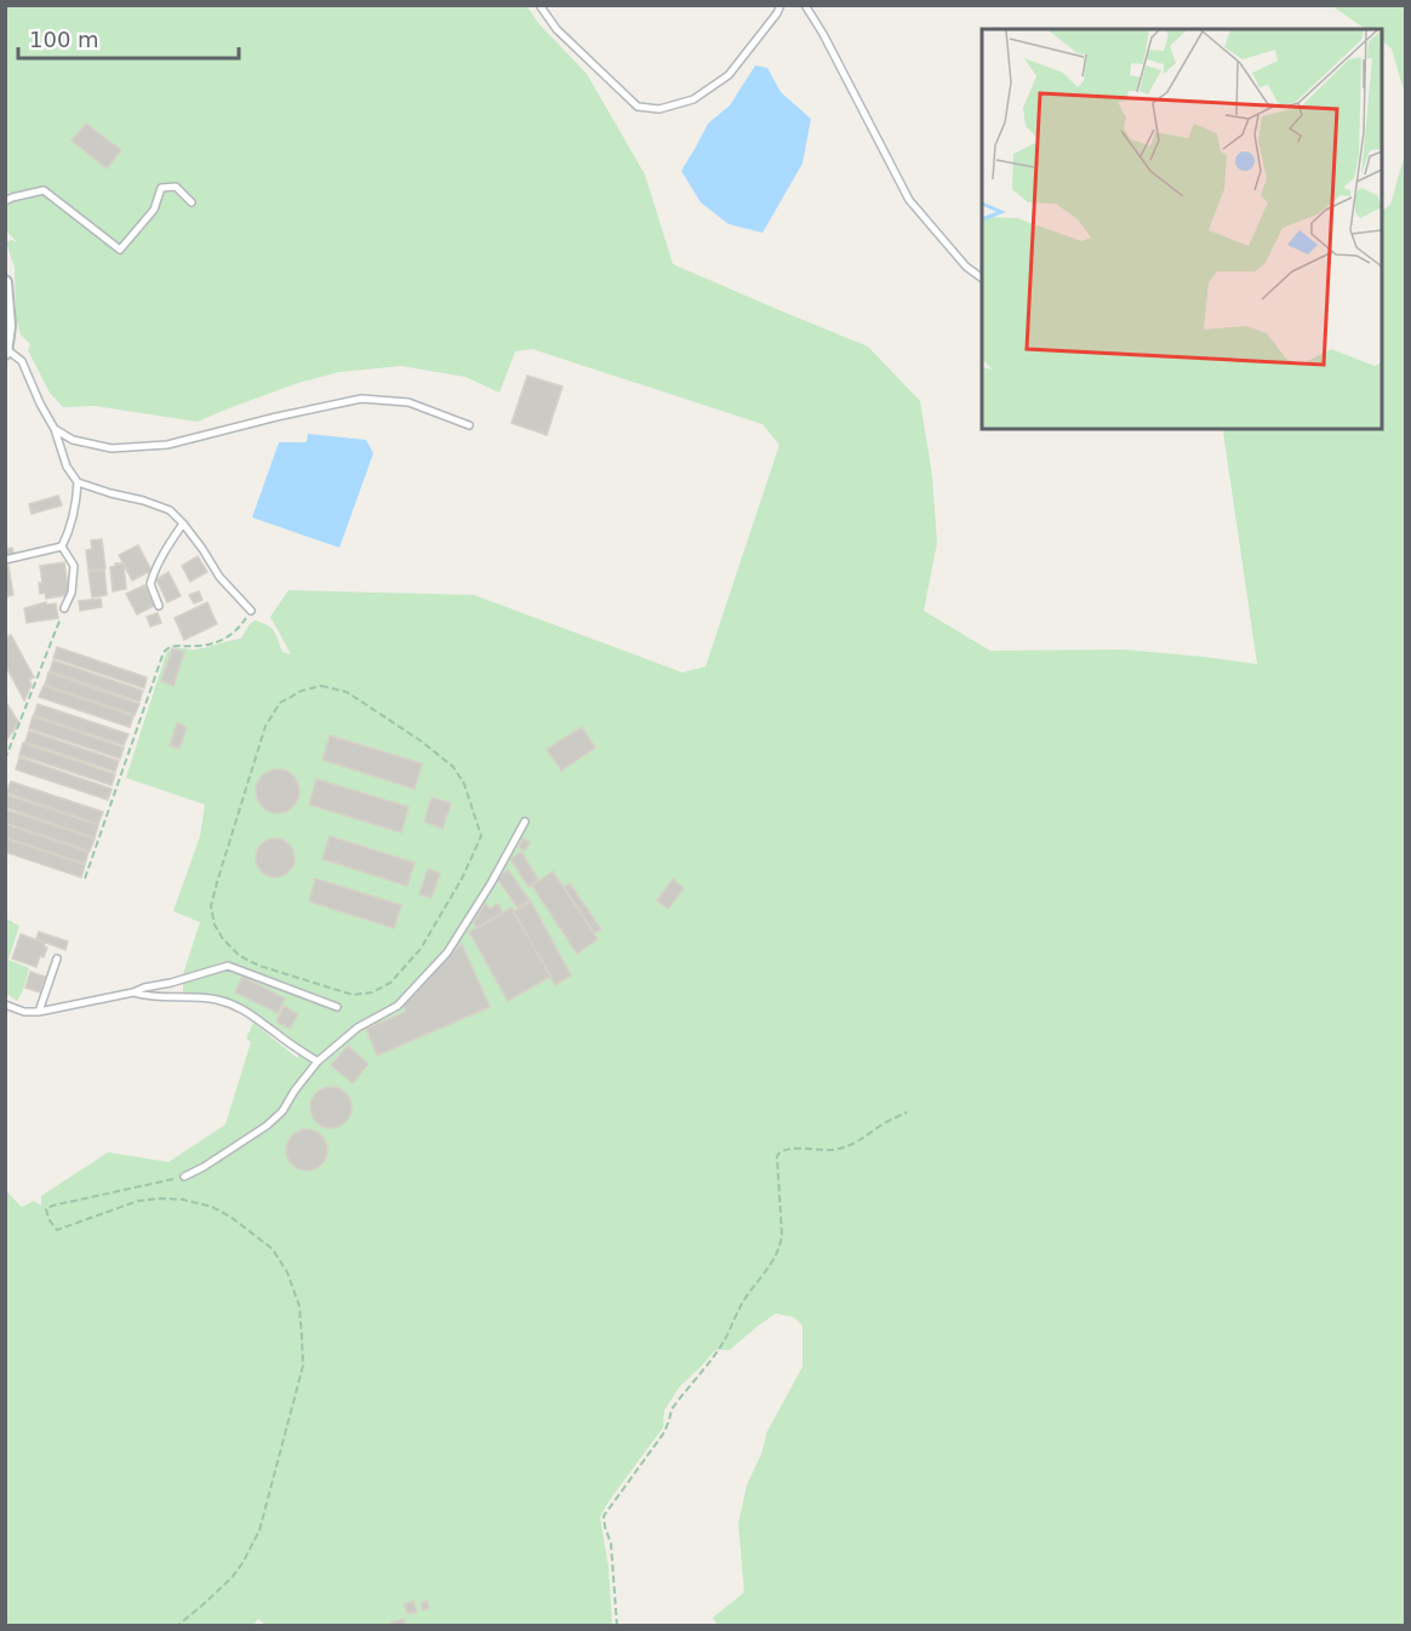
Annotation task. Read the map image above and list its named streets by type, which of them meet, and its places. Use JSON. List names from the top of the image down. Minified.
{"scale_bar":"100 m"}
